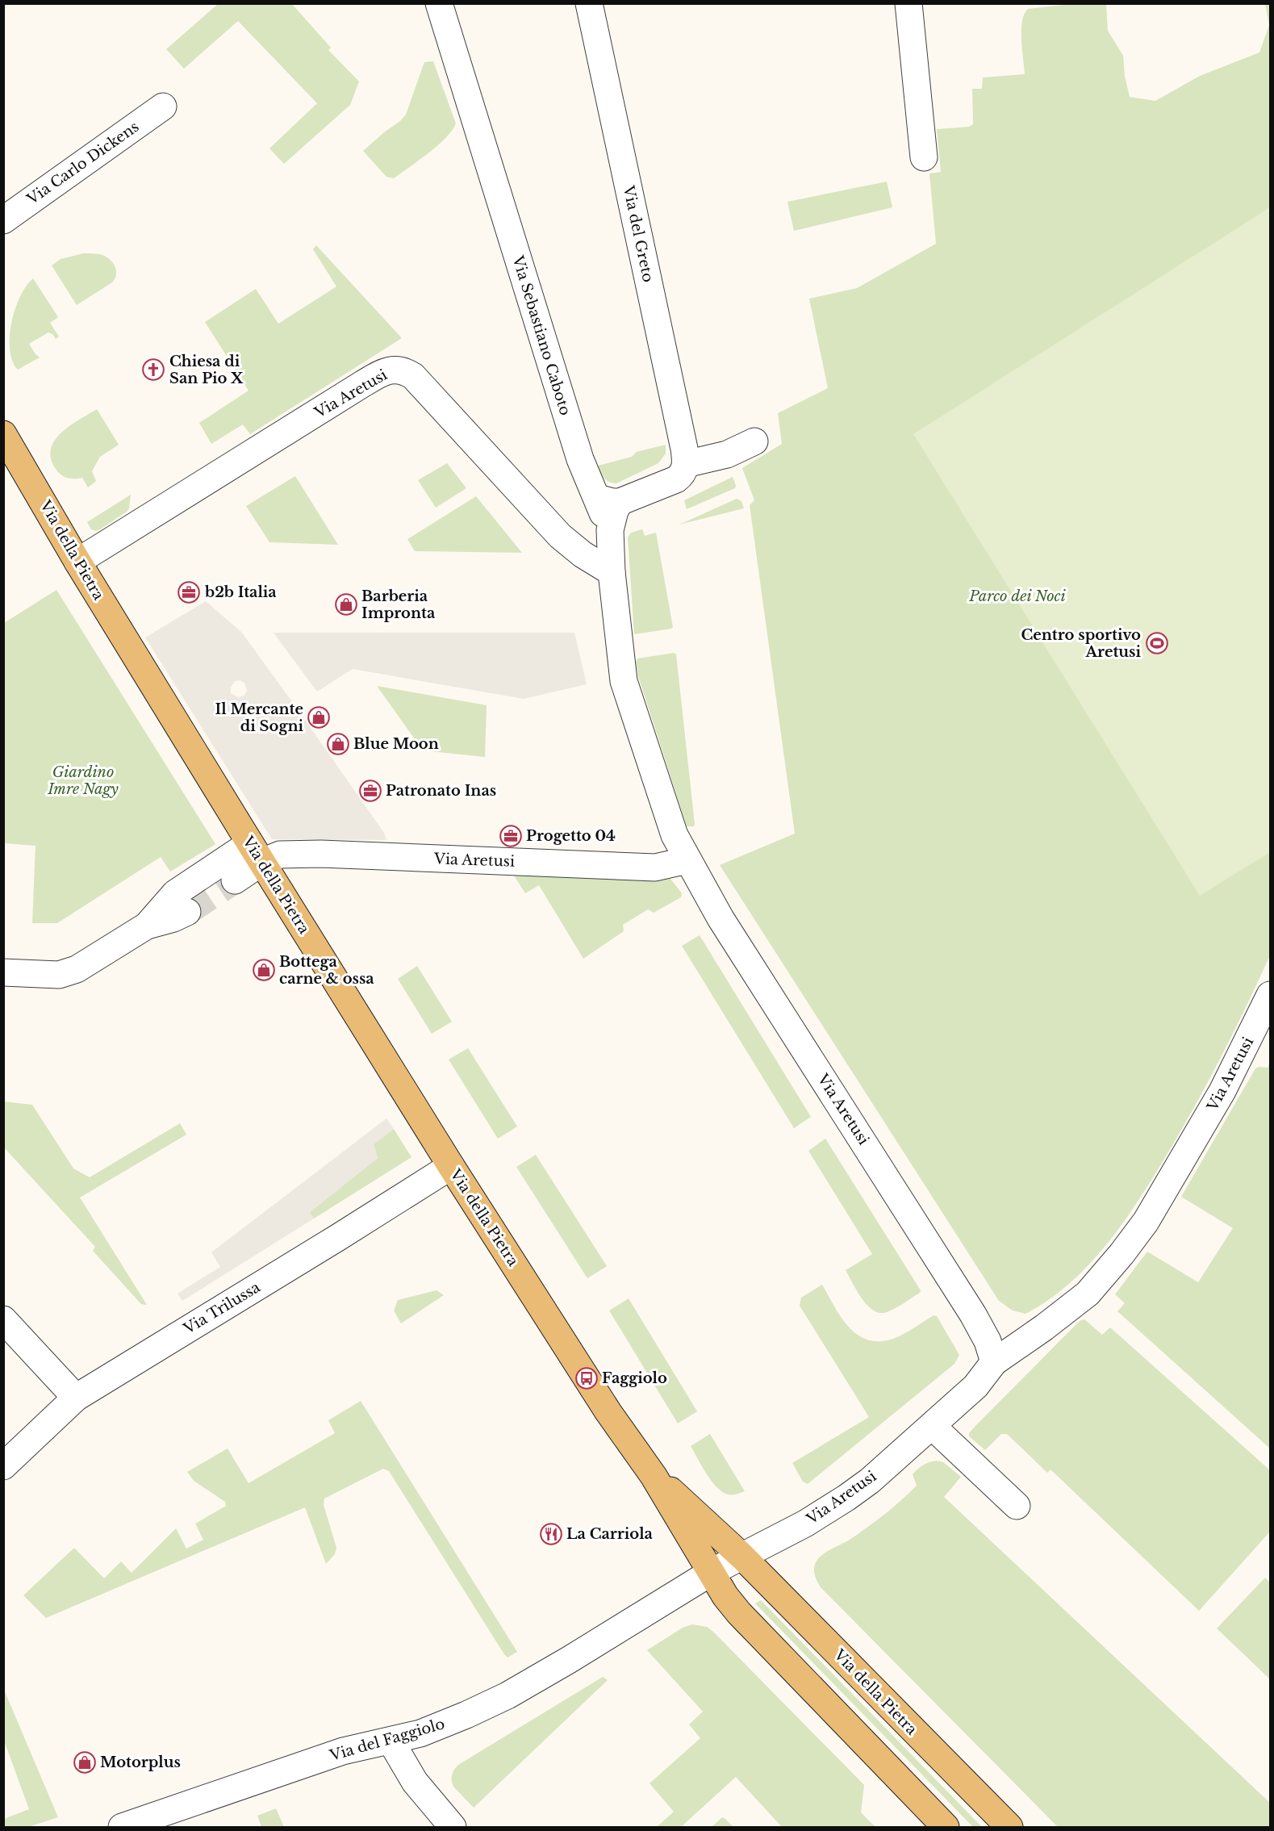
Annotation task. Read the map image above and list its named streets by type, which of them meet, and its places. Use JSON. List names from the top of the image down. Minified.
{"streets":{"main road":["Via della Pietra"],"street":["Via Carlo Dickens","Via del Greto","Via Sebastiano Caboto","Via Aretusi","Via Trilussa","Via del Faggiolo"]},"crossings":[["Via Sebastiano Caboto","Via Aretusi"],["Via Aretusi","Via della Pietra"],["Via della Pietra","Via Trilussa"],["Via della Pietra","Via del Faggiolo"]],"parks":["Parco dei Noci","Giardino Imre Nagy"],"places":{"church":["Chiesa di San Pio X"],"office":["b2b Italia","Patronato Inas","Progetto 04"],"shop":["Barberia Impronta","Il Mercante di Sogni","Blue Moon","Bottega carne & ossa","Motorplus"],"sports":["Centro sportivo Aretusi"],"bus stop":["Faggiolo"],"restaurant":["La Carriola"]}}
